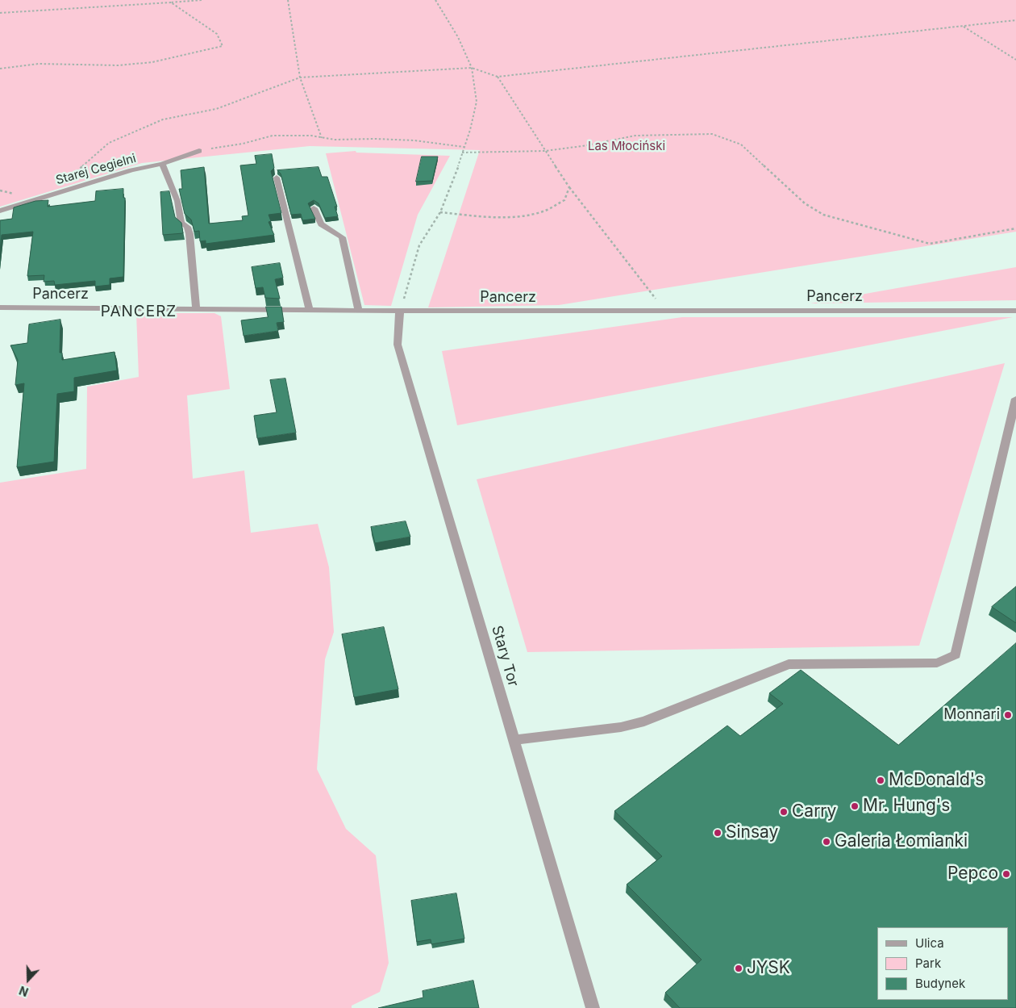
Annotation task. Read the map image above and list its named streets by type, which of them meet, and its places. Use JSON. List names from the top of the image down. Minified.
{"streets":{"street":["Starej Cegielni","Pancerz","Stary Tor"]},"crossings":[["Pancerz","Stary Tor"]],"districts":["PANCERZ"],"parks":["Las Młociński"],"places":["Monnari","McDonald's","Mr. Hung's","Carry","Sinsay","Galeria Łomianki","Pepco","JYSK"],"legend":["Ulica","Park","Budynek"],"north":"bottom"}
